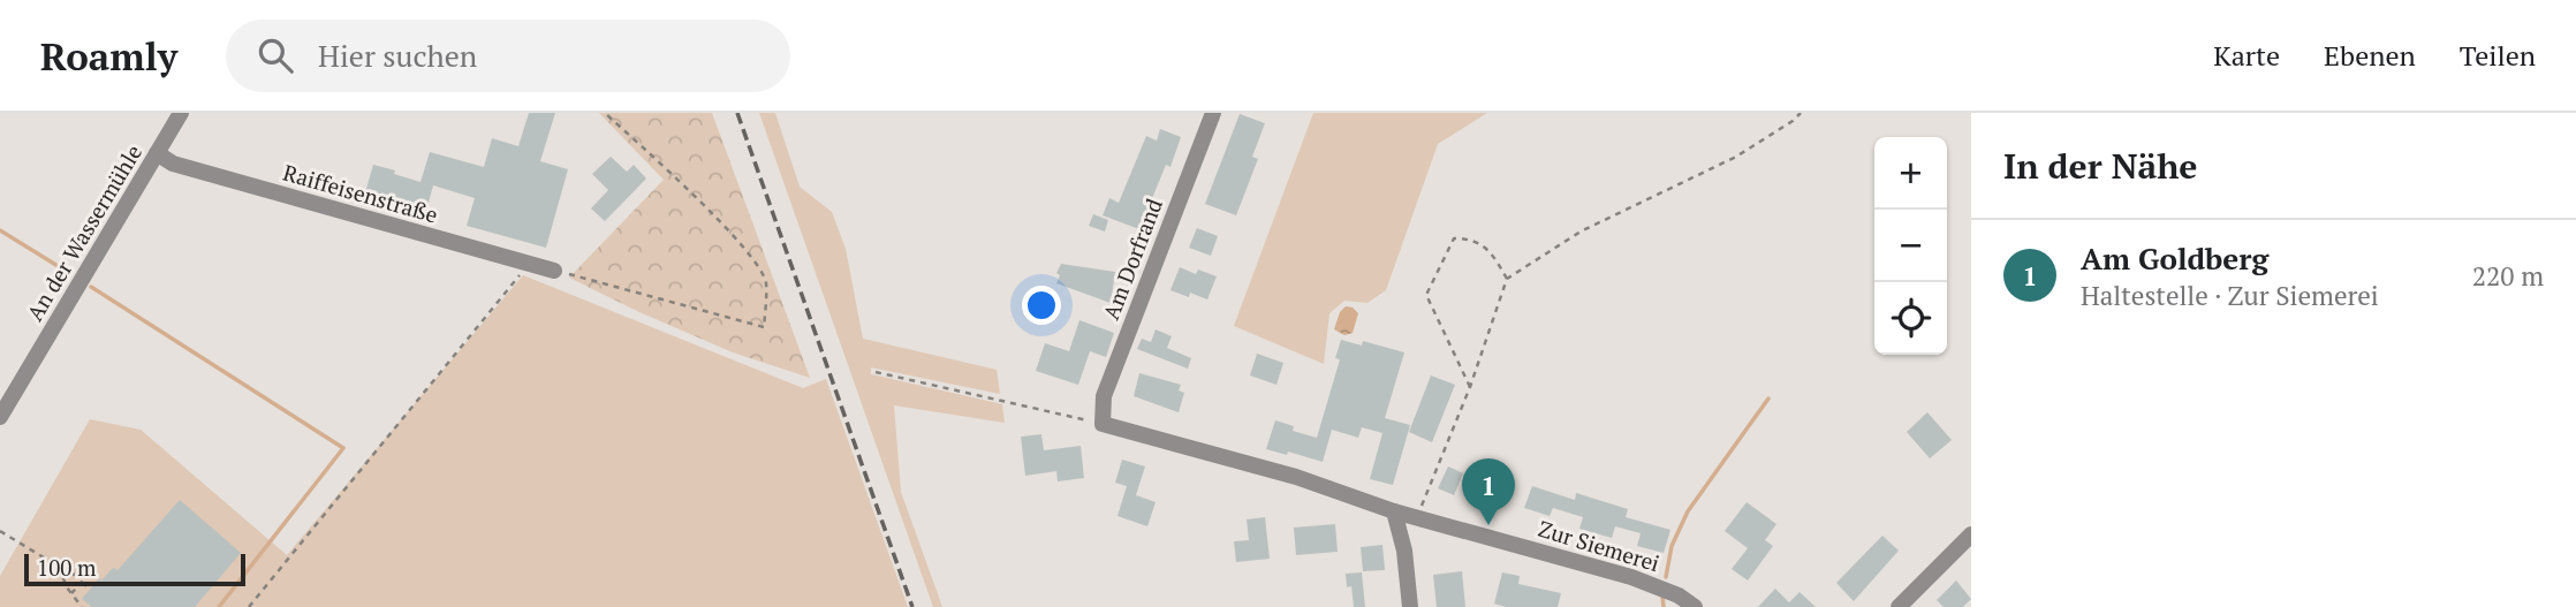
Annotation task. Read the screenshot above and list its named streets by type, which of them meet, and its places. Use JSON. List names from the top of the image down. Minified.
{"streets":{"street":["Raiffeisenstraße","An der Wassermühle","Am Dorfrand","Zur Siemerei"]},"crossings":[["Raiffeisenstraße","An der Wassermühle"],["Am Dorfrand","Zur Siemerei"]],"scale_bar":"100 m","page":{"header":"Roamly","search":"Hier suchen","nav":["Karte","Ebenen","Teilen"],"heading":"In der Nähe","map_buttons":["+","−"],"list":[{"mark":"1","name":"Am Goldberg","note":"Haltestelle · Zur Siemerei","value":"220 m"}],"pins":"1","scale":"100 m"}}
